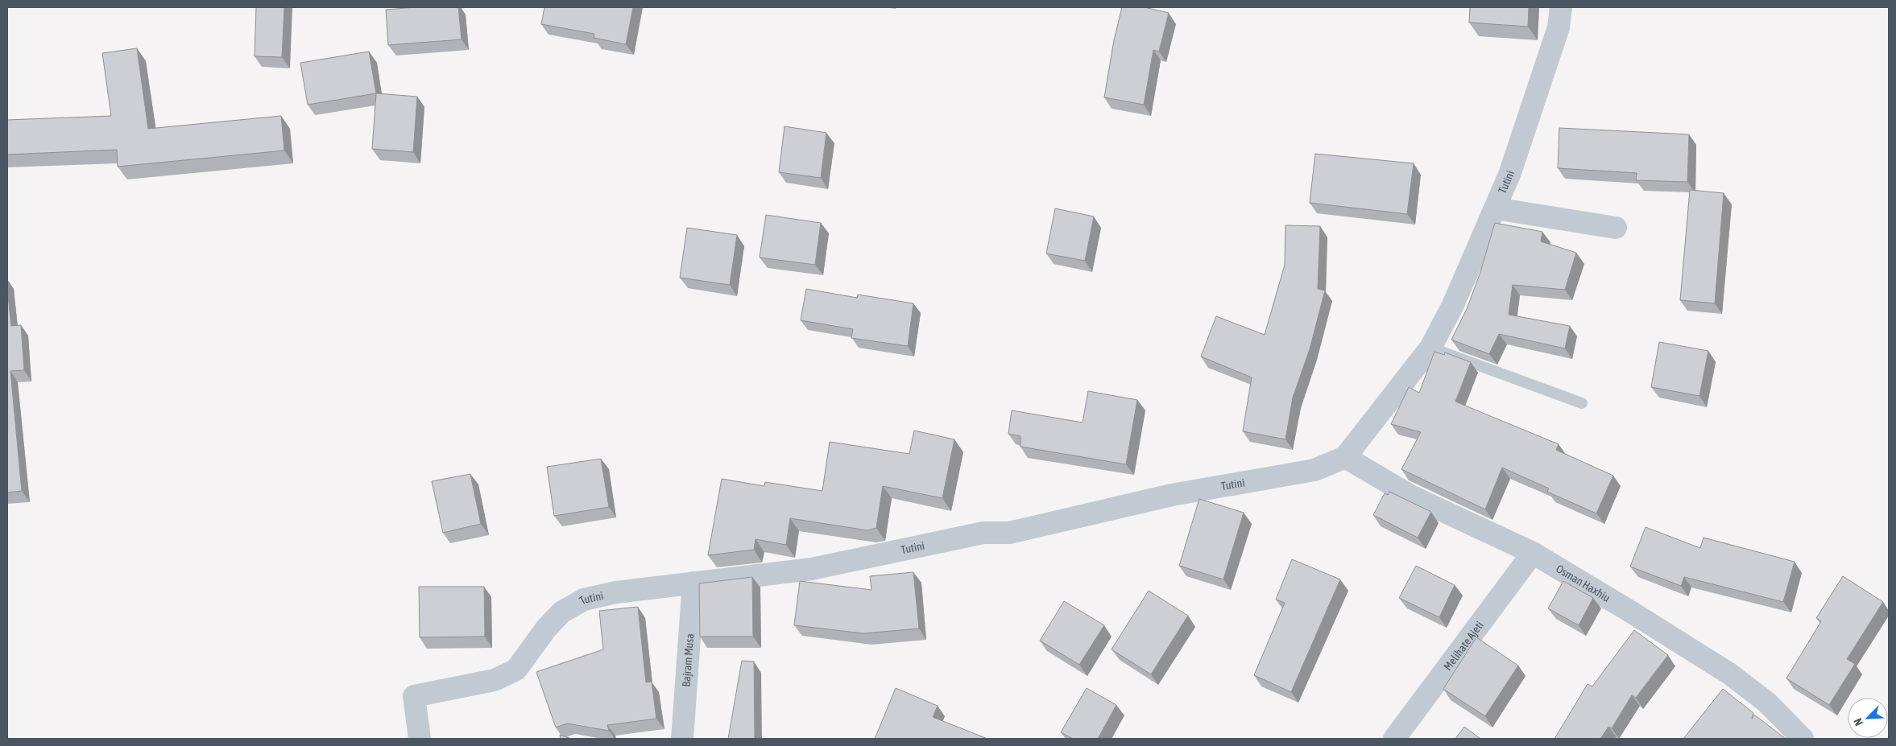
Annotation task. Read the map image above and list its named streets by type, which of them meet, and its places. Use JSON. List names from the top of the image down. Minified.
{"streets":{"street":["Tutini","Osman Haxhiu","Melihate Ajeti","Bajram Musa"]},"crossings":[["Tutini","Osman Haxhiu"],["Tutini","Bajram Musa"],["Osman Haxhiu","Melihate Ajeti"]],"north":"bottom left"}
